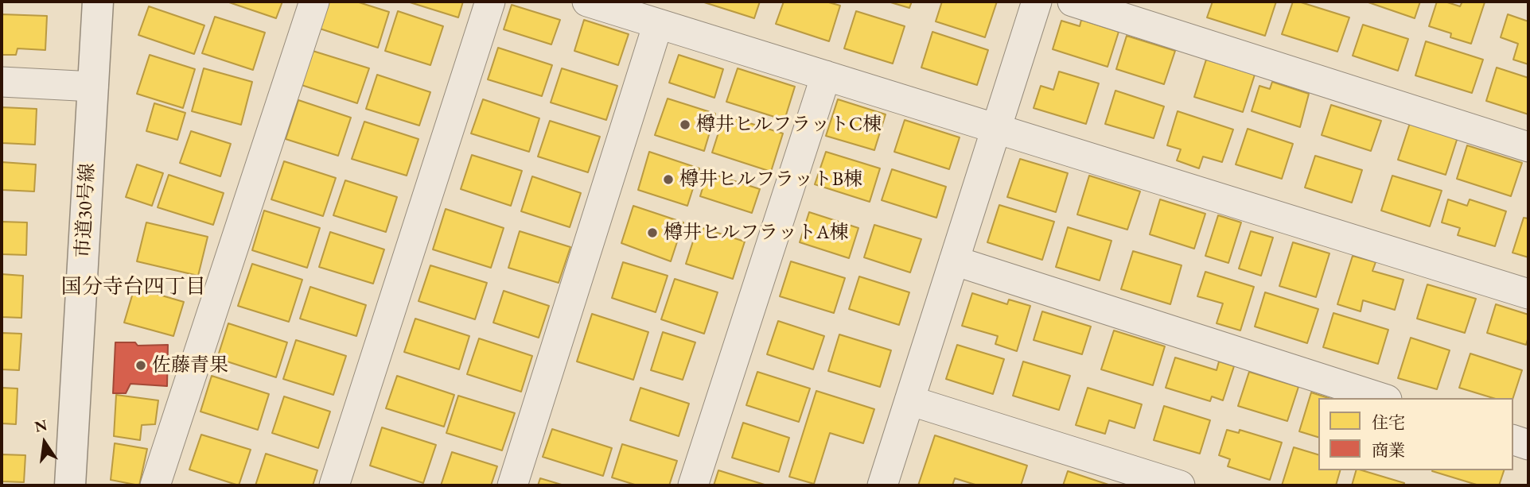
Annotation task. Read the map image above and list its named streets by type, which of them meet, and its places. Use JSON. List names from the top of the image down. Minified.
{"streets":{"street":["市道30号線"]},"districts":["国分寺台四丁目"],"places":["樽井ヒルフラットC棟","樽井ヒルフラットB棟","樽井ヒルフラットA棟","佐藤青果"],"legend":["住宅","商業"],"north":"top"}
